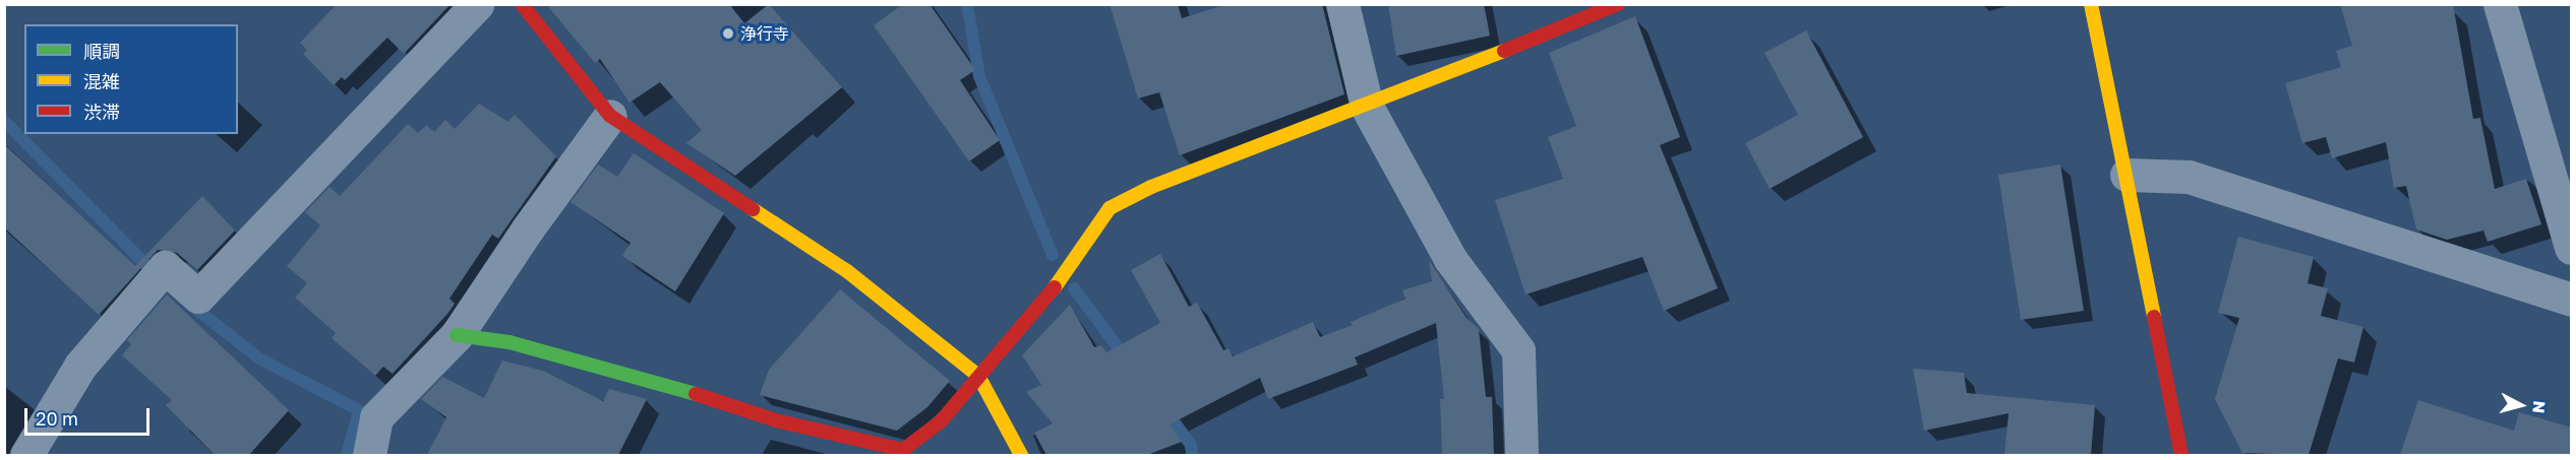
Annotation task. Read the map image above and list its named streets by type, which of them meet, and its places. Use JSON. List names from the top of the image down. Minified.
{"places":["浄行寺"],"legend":["順調","混雑","渋滞"],"scale_bar":"20 m","north":"right"}
